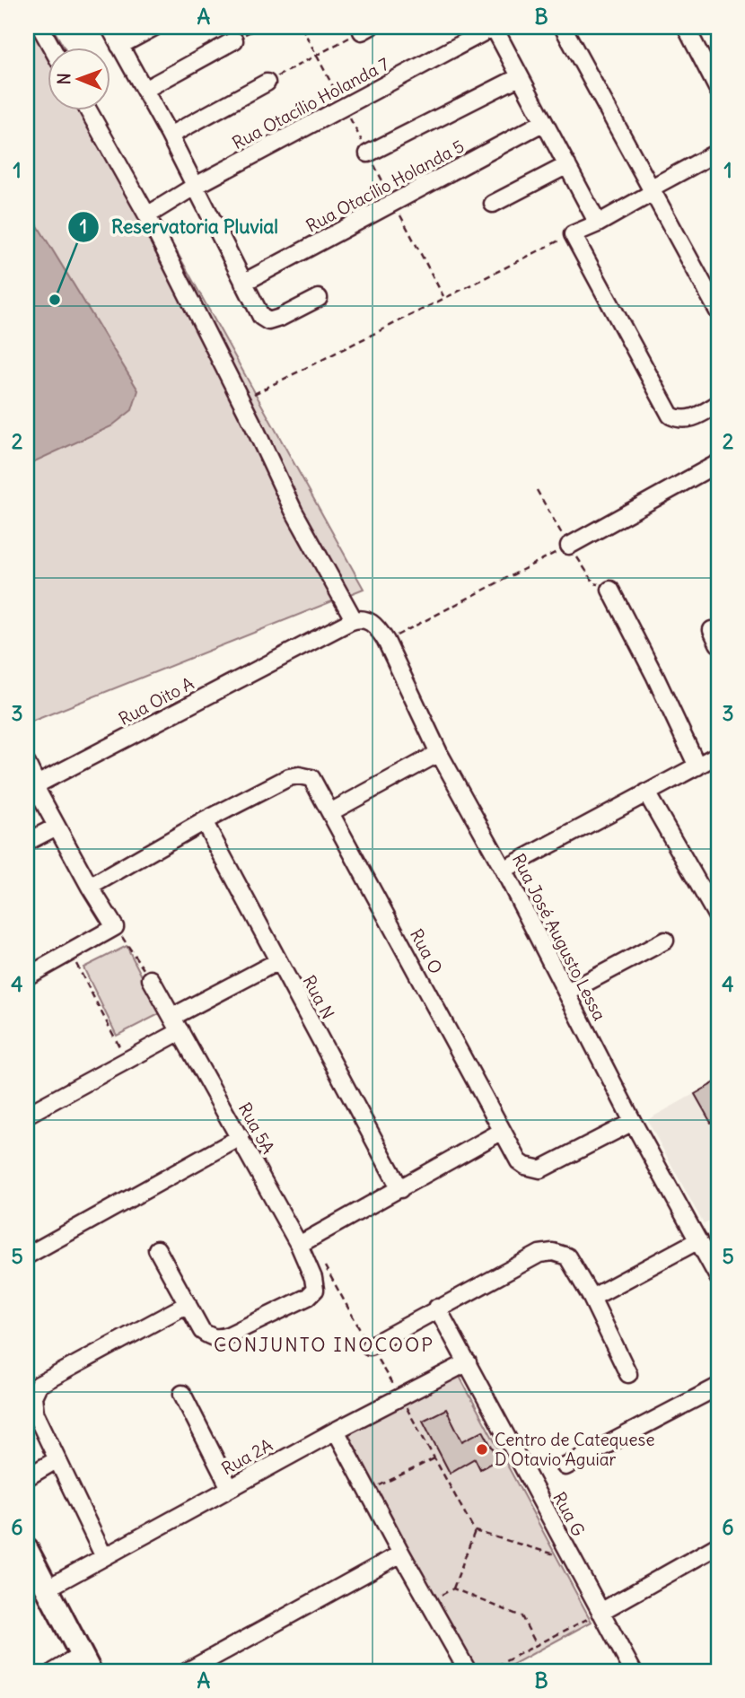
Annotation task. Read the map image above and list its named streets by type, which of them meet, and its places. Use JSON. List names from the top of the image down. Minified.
{"streets":{"street":["Rua Otacílio Holanda 7","Rua Otacílio Holanda 5","Rua Oito A","Rua José Augusto Lessa","Rua O","Rua N","Rua 5A","Rua 2A","Rua G"]},"crossings":[["Rua Otacílio Holanda 7","Rua José Augusto Lessa"],["Rua Oito A","Rua José Augusto Lessa"],["Rua José Augusto Lessa","Rua O"],["Rua O","Rua N"],["Rua 2A","Rua G"]],"districts":["CONJUNTO INOCOOP"],"places":["Reservatoria Pluvial","Centro de Catequese D Otavio Aguiar"],"north":"left","grid":{"columns":["A","B"],"rows":["1","2","3","4","5","6"]}}
